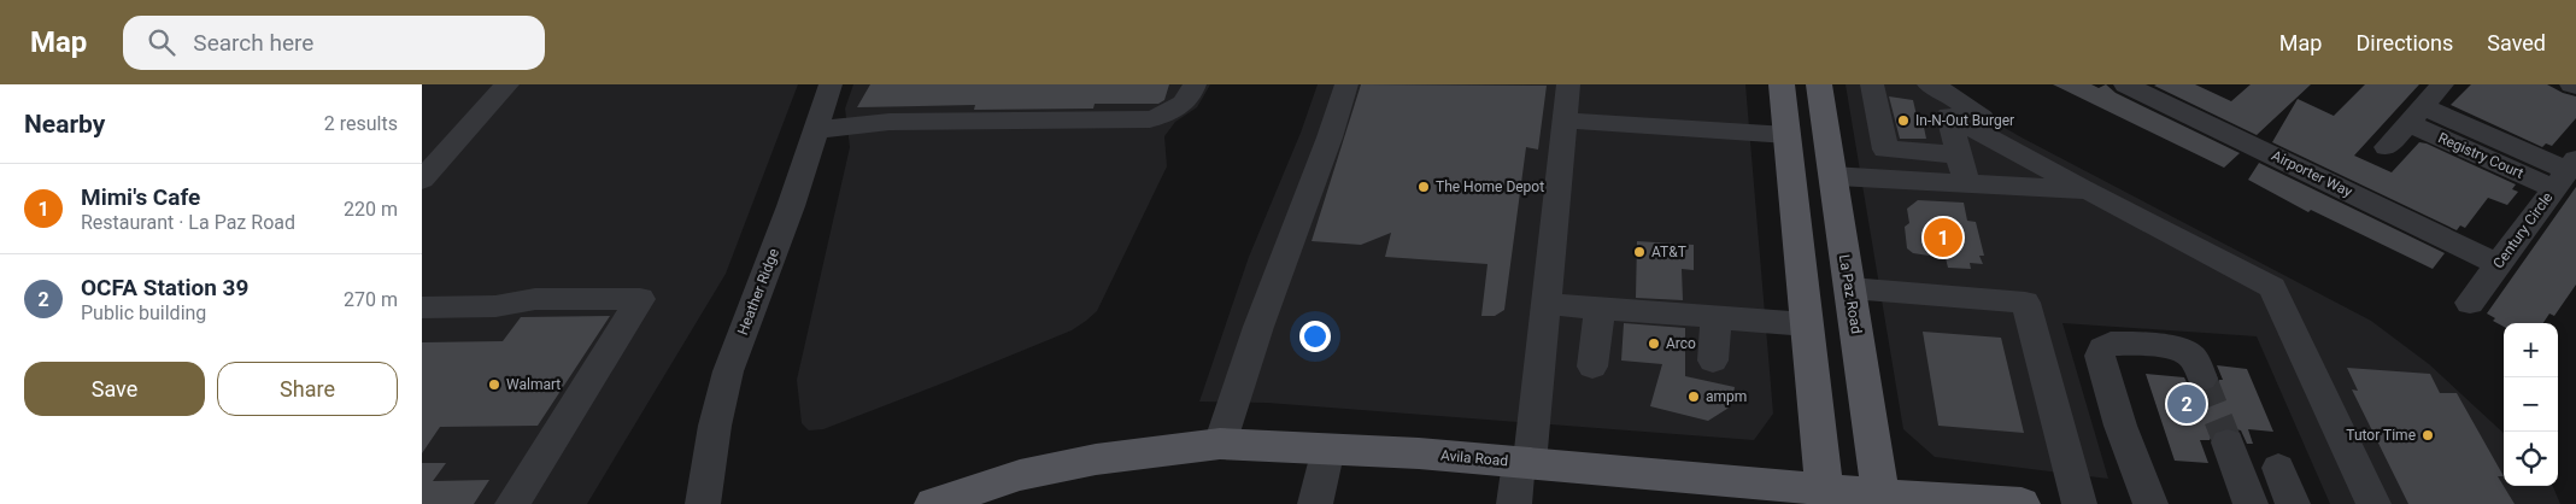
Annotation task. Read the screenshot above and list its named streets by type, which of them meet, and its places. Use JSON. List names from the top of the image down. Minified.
{"streets":{"main road":["La Paz Road","Avila Road"],"street":["Registry Court","Airporter Way","Century Circle","Heather Ridge"]},"crossings":[["Registry Court","Century Circle"],["Airporter Way","Century Circle"],["La Paz Road","Avila Road"]],"places":["In-N-Out Burger","The Home Depot","AT&T","Arco","Walmart","ampm","Tutor Time"],"page":{"header":"Map","search":"Search here","nav":["Map","Directions","Saved"],"heading":["Nearby","2 results"],"list":[{"mark":"1","name":"Mimi's Cafe","note":"Restaurant · La Paz Road","value":"220 m"},{"mark":"2","name":"OCFA Station 39","note":"Public building","value":"270 m"}],"pins":["1","2"],"map_buttons":["+","−"],"buttons":["Save","Share"]}}
